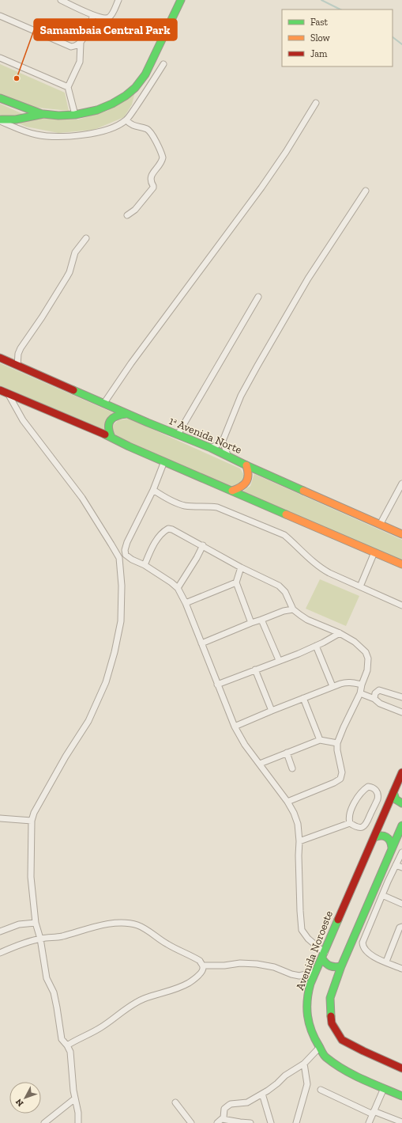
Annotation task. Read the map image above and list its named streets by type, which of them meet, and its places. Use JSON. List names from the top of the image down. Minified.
{"streets":{"street":["1ᵃ Avenida Norte","Avenida Noroeste"]},"places":["Samambaia Central Park"],"legend":["Fast","Slow","Jam"],"north":"bottom left"}
